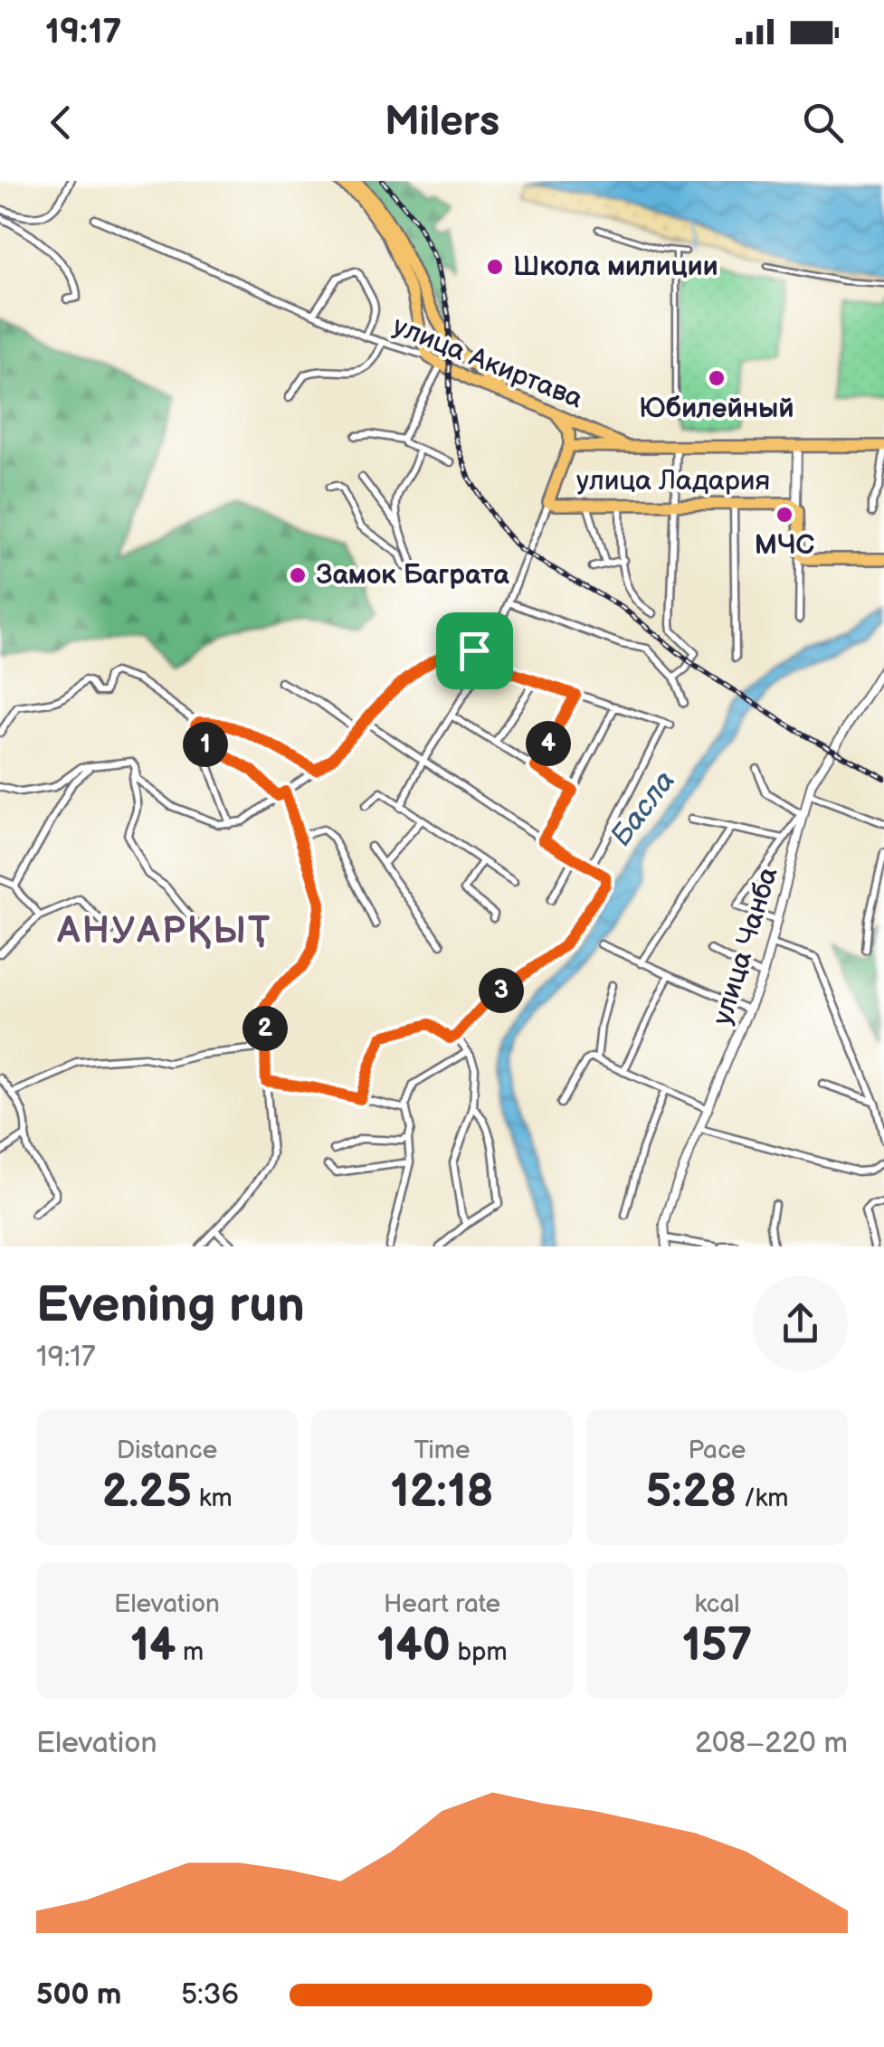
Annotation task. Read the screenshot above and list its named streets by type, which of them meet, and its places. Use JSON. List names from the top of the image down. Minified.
{"streets":{"highway":["улица Акиртава","улица Ладария"],"street":["улица Чанба"]},"districts":["АНУАРҚЫҬ"],"water":["Басла"],"places":["Школа милиции","Юбилейный","МЧС","Замок Баграта"],"page":{"status":"19:17","header":"Milers","pins":["4","1","3","2"],"heading":["Evening run","19:17"],"stats":[["Distance","2.25 km"],["Time","12:18"],["Pace","5:28 /km"],["Elevation","14 m"],["Heart rate","140 bpm"],["kcal","157"]],"chart":["Elevation","208–220 m"],"list":[{"name":"500 m","note":"5:36"}]}}
